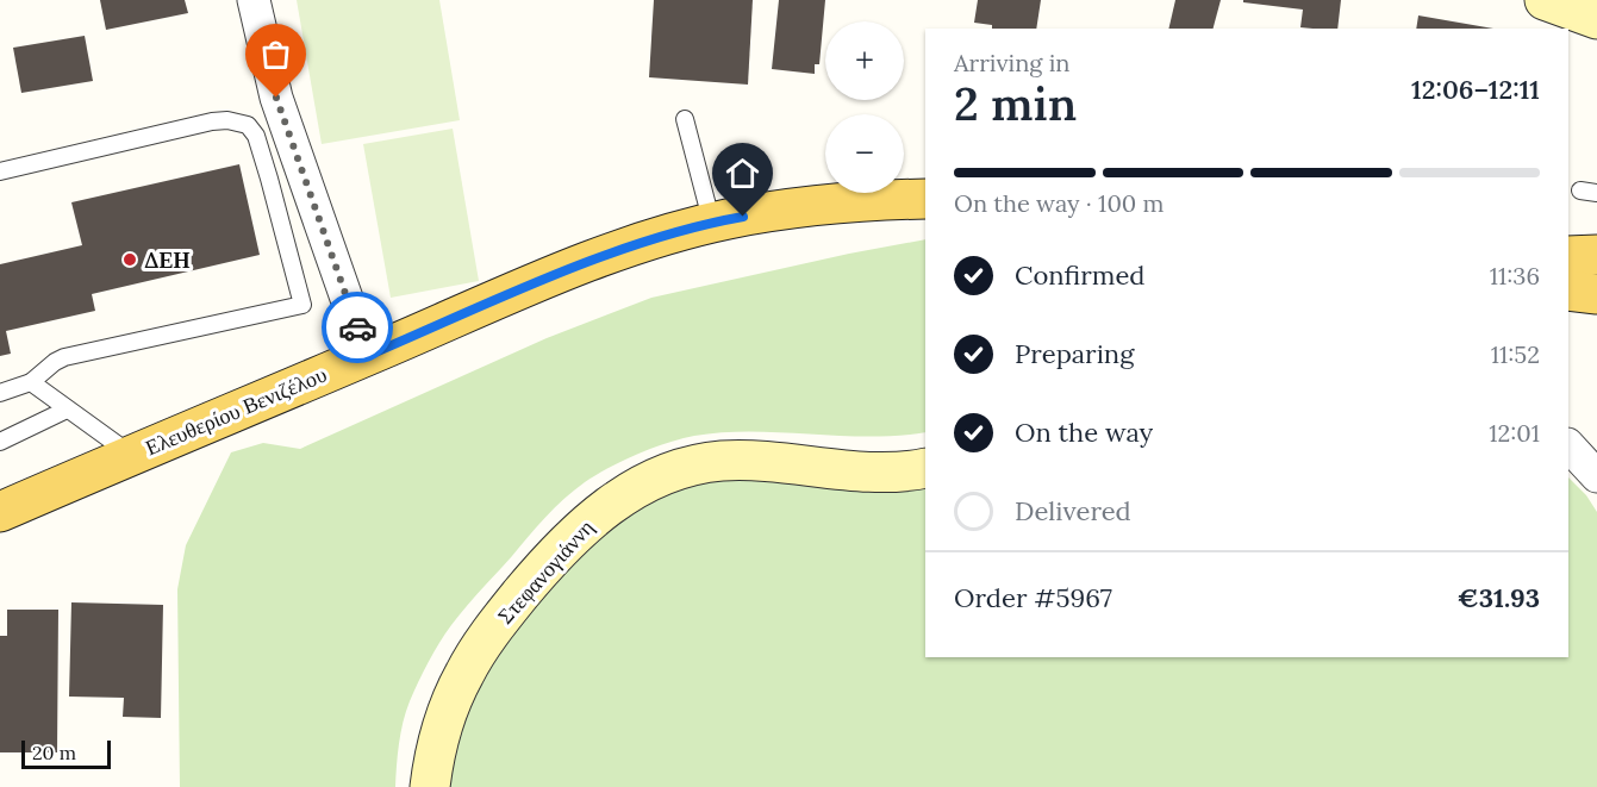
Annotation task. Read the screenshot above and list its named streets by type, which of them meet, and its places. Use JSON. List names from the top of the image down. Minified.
{"streets":{"main road":["Ελευθερίου Βενιζέλου"],"street":["Στεφανογιάννη"]},"places":["ΔΕΗ"],"scale_bar":"20 m","page":{"map_buttons":["+","−"],"heading":["2 min","Arriving in","12:06–12:11"],"panel":["Order #5967","€31.93"],"bar":"On the way · 100 m","list":[["Confirmed","11:36"],["Preparing","11:52"],["On the way","12:01"],"Delivered"],"scale":"20 m"}}
